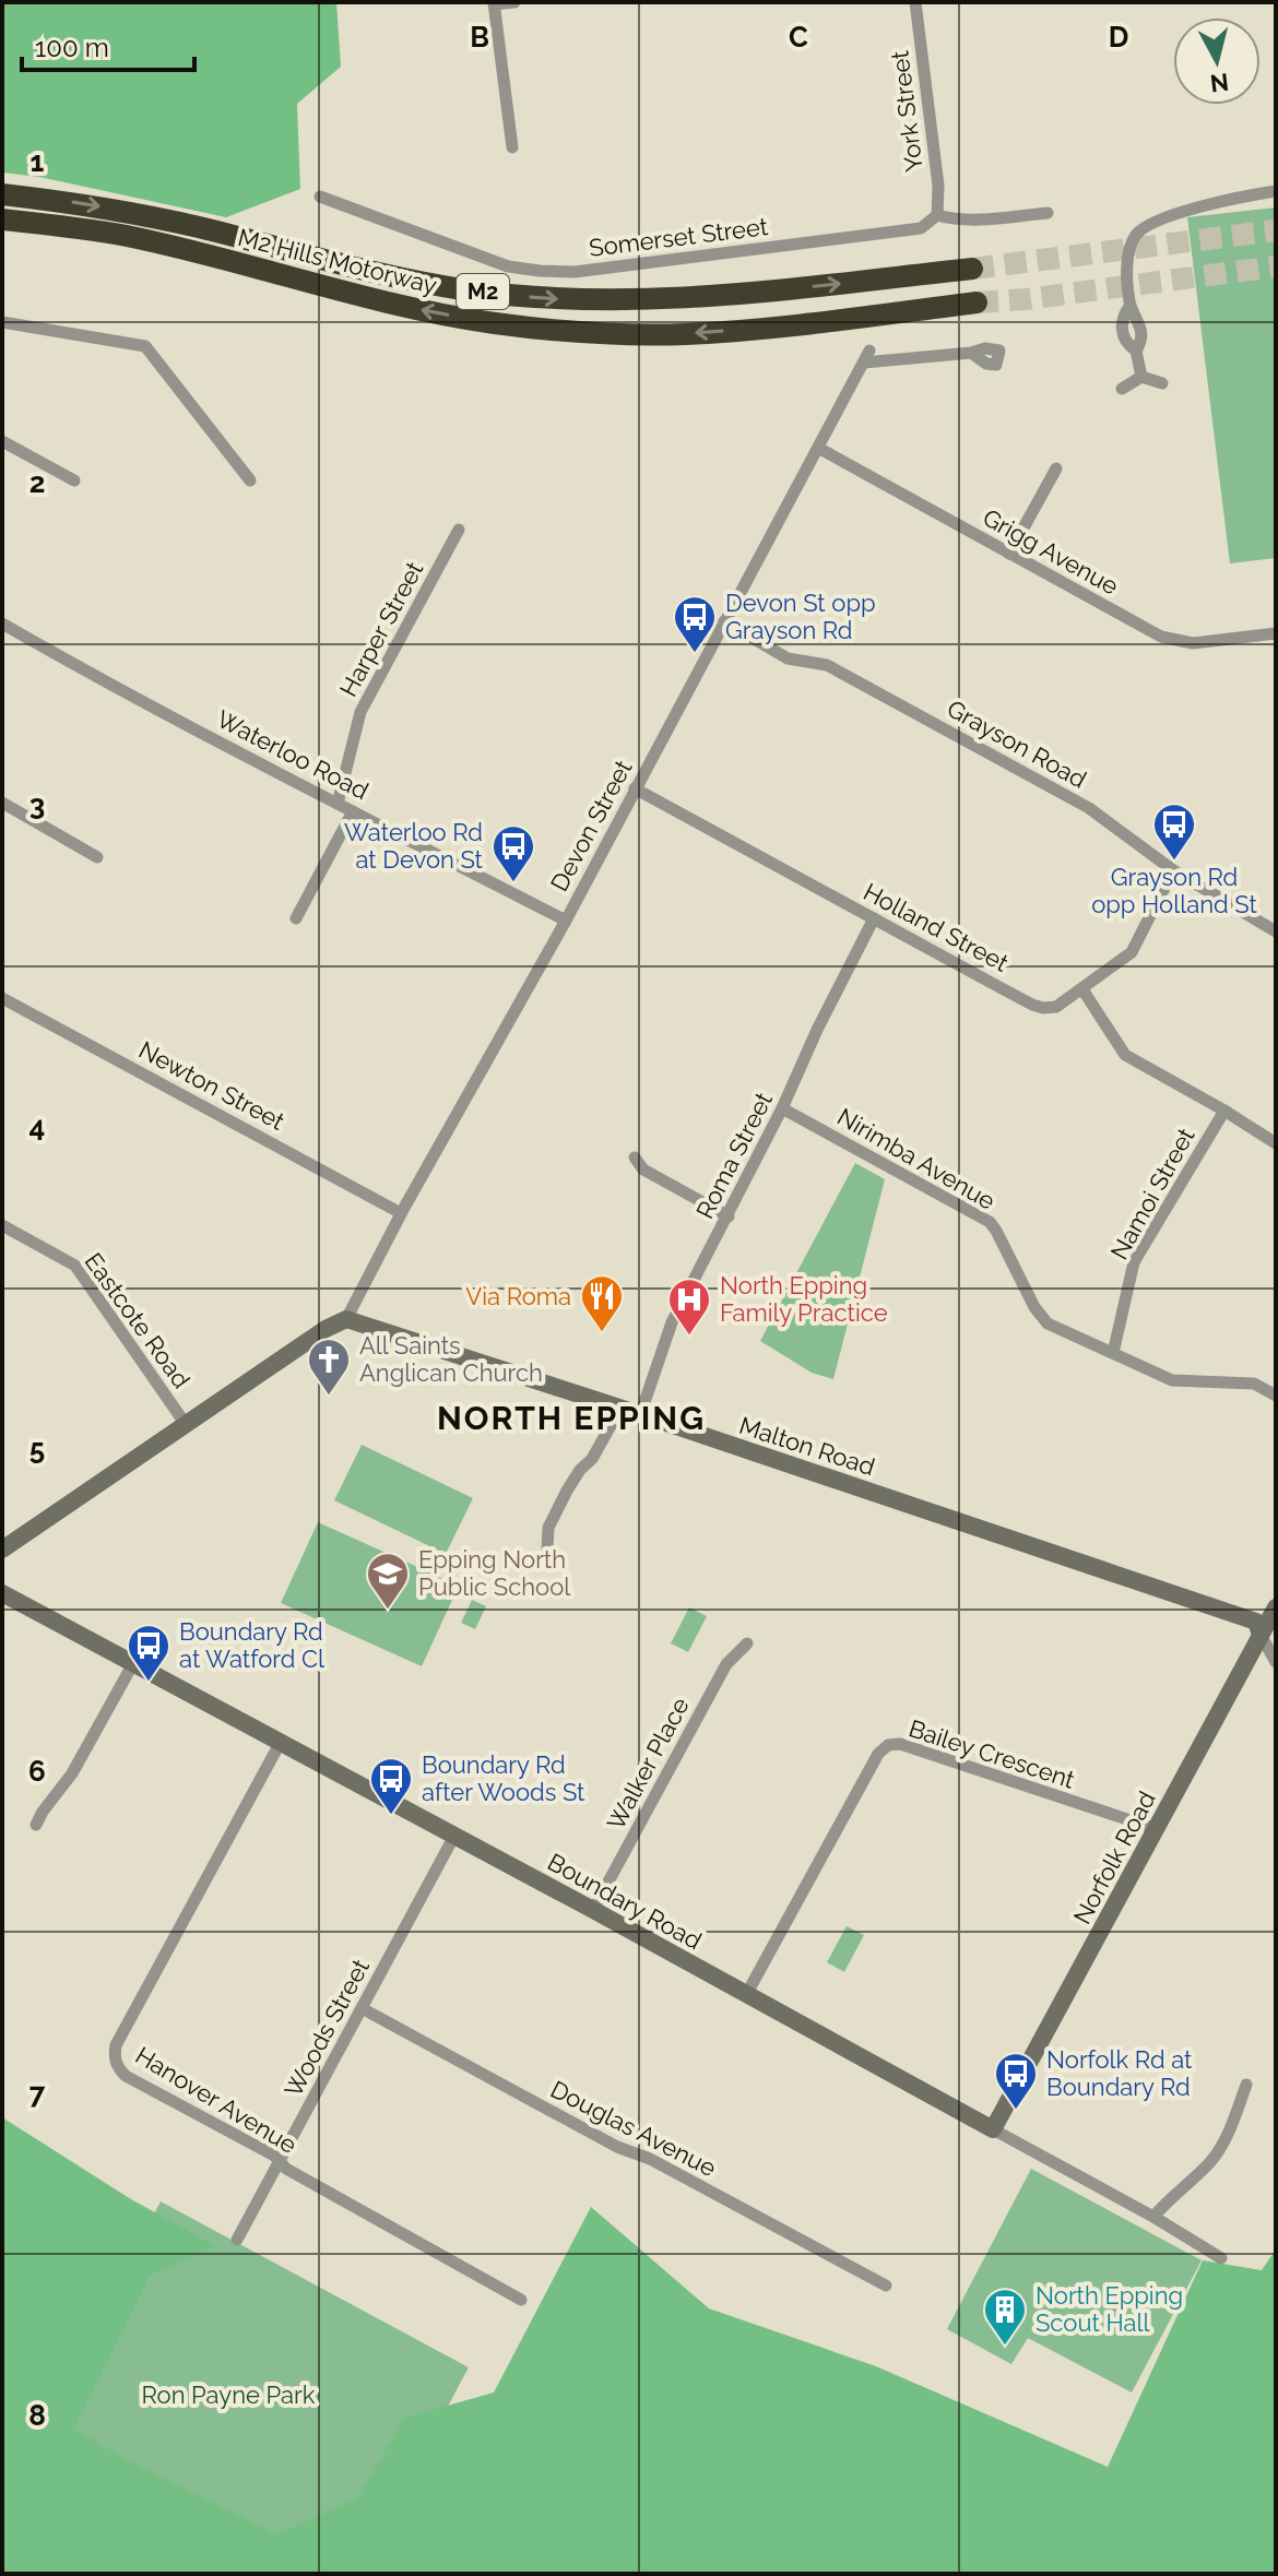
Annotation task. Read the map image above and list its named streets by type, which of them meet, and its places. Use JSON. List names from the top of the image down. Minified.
{"streets":{"highway":["M2 Hills Motorway","M2"],"street":["York Street","Somerset Street","Grigg Avenue","Harper Street","Grayson Road","Waterloo Road","Devon Street","Holland Street","Newton Street","Roma Street","Nirimba Avenue","Namoi Street","Eastcote Road","Malton Road","Bailey Crescent","Walker Place","Norfolk Road","Boundary Road","Woods Street","Hanover Avenue","Douglas Avenue"]},"crossings":[["York Street","Somerset Street"],["Grigg Avenue","Devon Street"],["Harper Street","Waterloo Road"],["Grayson Road","Devon Street"],["Grayson Road","Holland Street"],["Waterloo Road","Devon Street"],["Devon Street","Holland Street"],["Devon Street","Newton Street"],["Devon Street","Malton Road"],["Holland Street","Roma Street"],["Roma Street","Nirimba Avenue"],["Roma Street","Malton Road"],["Nirimba Avenue","Namoi Street"],["Malton Road","Norfolk Road"],["Bailey Crescent","Norfolk Road"],["Bailey Crescent","Boundary Road"],["Walker Place","Boundary Road"],["Norfolk Road","Boundary Road"],["Boundary Road","Woods Street"],["Boundary Road","Hanover Avenue"],["Woods Street","Hanover Avenue"],["Woods Street","Douglas Avenue"]],"districts":["NORTH EPPING"],"parks":["Ron Payne Park"],"places":{"bus stop":["Devon St opp Grayson Rd","Grayson Rd opp Holland St","Waterloo Rd at Devon St","Boundary Rd at Watford Cl","Boundary Rd after Woods St","Norfolk Rd at Boundary Rd"],"restaurant":["Via Roma"],"hospital":["North Epping Family Practice"],"church":["All Saints Anglican Church"],"school or university":["Epping North Public School"],"building":["North Epping Scout Hall"]},"scale_bar":"100 m","north":"bottom","grid":{"columns":["B","C","D"],"rows":["1","2","3","4","5","6","7","8"]}}
